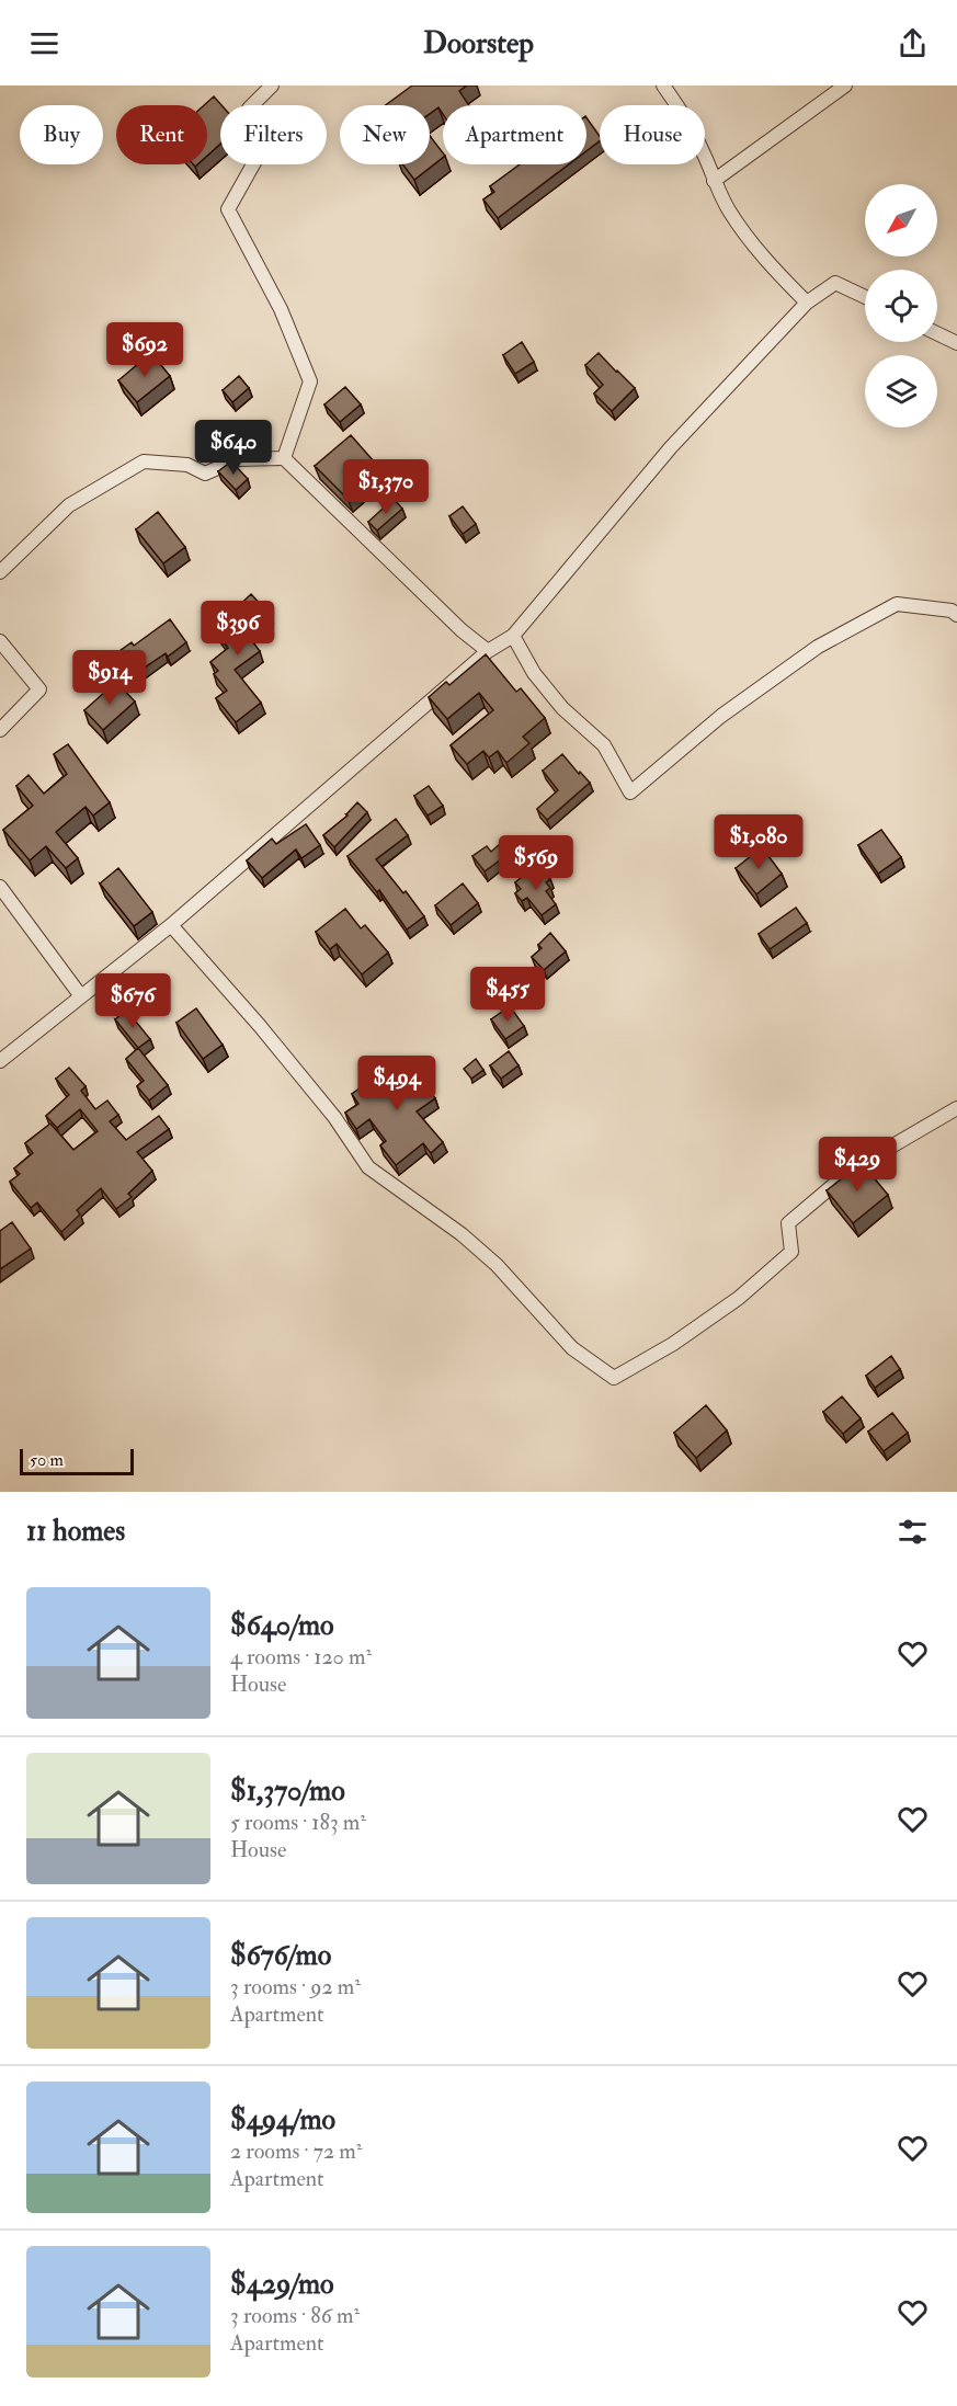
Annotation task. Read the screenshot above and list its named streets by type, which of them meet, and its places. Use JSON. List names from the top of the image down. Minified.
{"scale_bar":"50 m","north":"bottom left","page":{"header":"Doorstep","chip":["Buy","Rent","Filters","New","Apartment","House"],"price":["$692","$640","$1,370","$396","$914","$1,080","$569","$455","$676","$494","$429"],"scale":"50 m","heading":"11 homes","list":[{"name":"$640/mo","note":"4 rooms · 120 m² · House"},{"name":"$1,370/mo","note":"5 rooms · 183 m² · House"},{"name":"$676/mo","note":"3 rooms · 92 m² · Apartment"},{"name":"$494/mo","note":"2 rooms · 72 m² · Apartment"},{"name":"$429/mo","note":"3 rooms · 86 m² · Apartment"}]}}
